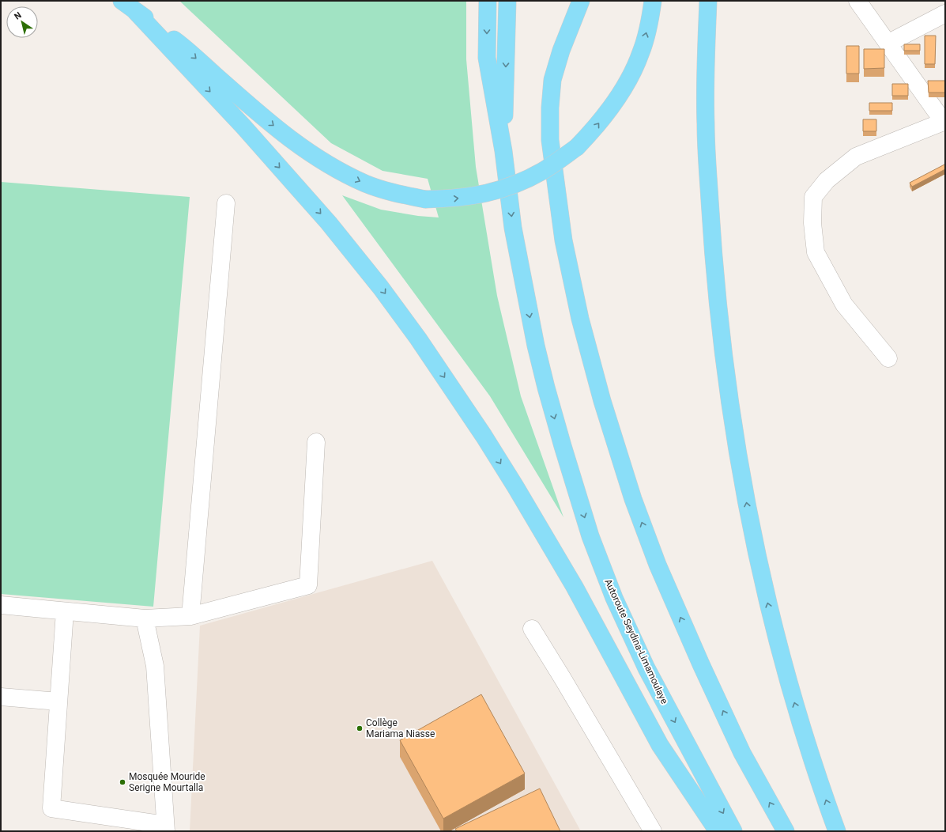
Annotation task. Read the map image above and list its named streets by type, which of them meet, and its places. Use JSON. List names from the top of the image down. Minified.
{"streets":{"highway":["Autoroute Seydina-Limamoulaye"]},"places":["Collège Mariama Niasse","Mosquée Mouride Serigne Mourtalla"],"north":"top left"}
